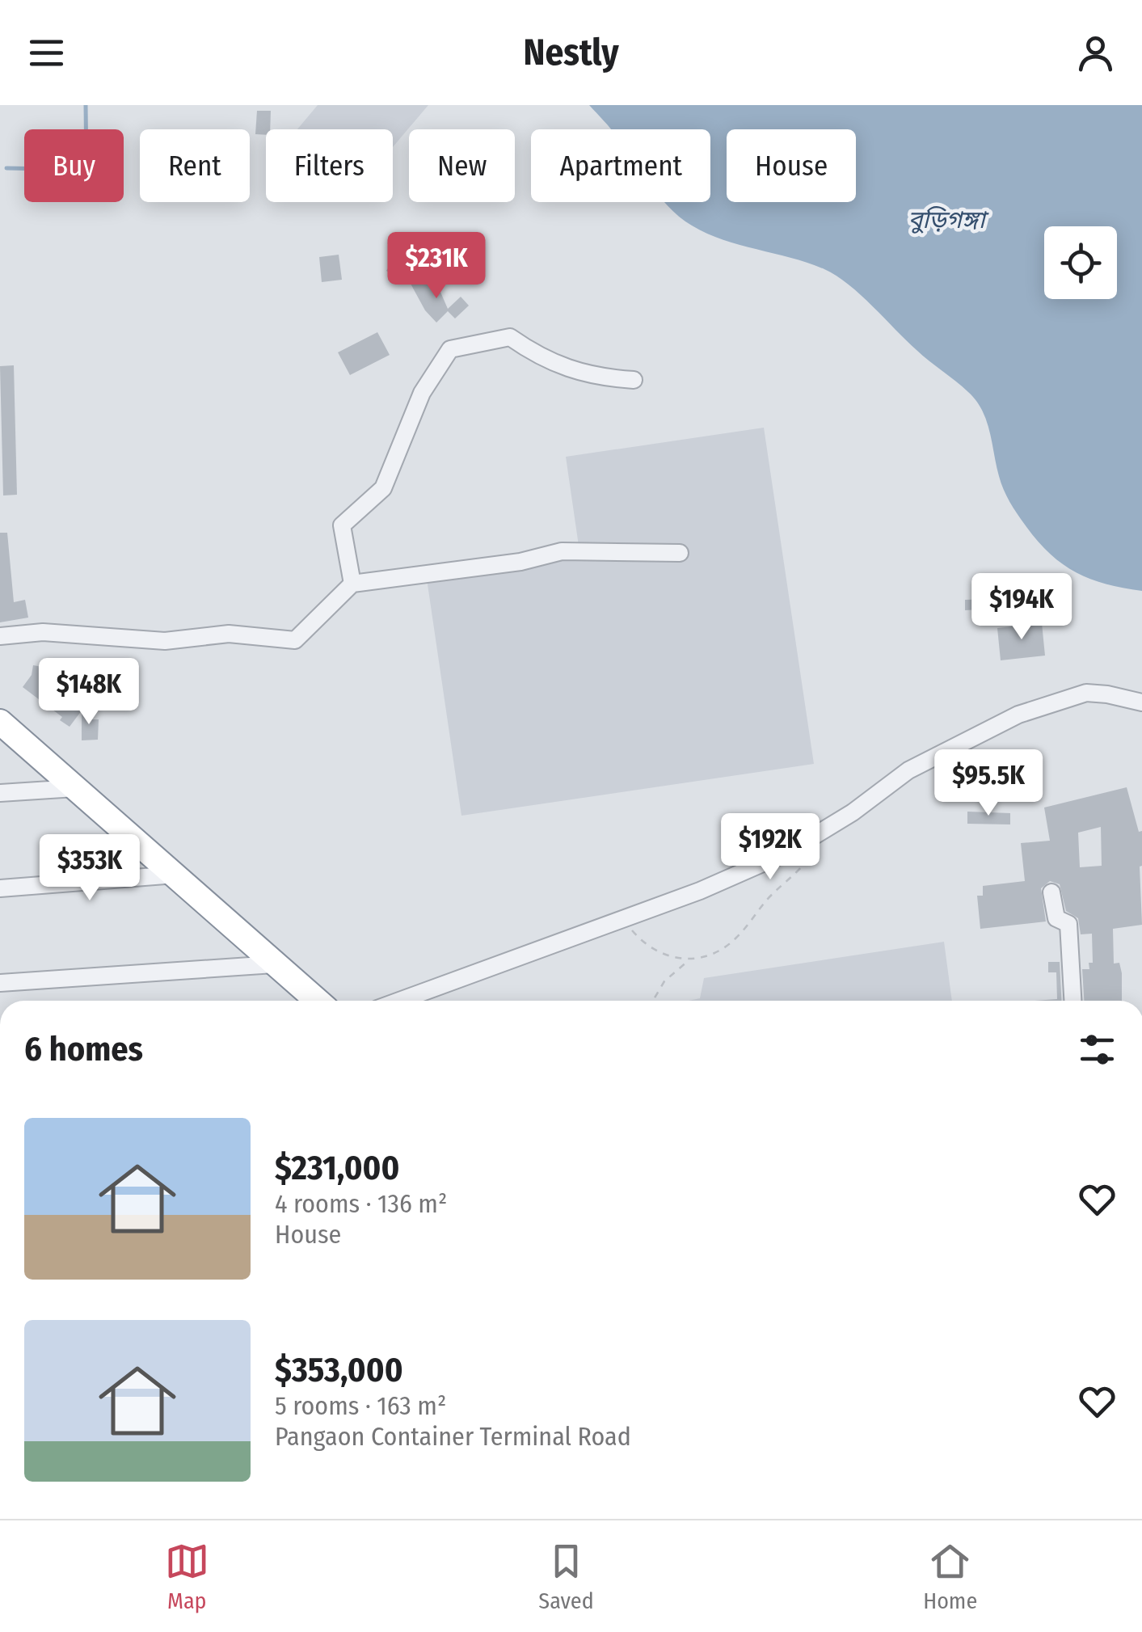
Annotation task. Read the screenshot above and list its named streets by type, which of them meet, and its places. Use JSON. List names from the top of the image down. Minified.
{"water":["বুড়িগঙ্গা"],"page":{"header":"Nestly","chip":["Buy","Rent","Filters","New","Apartment","House"],"price":["$231K","$194K","$148K","$95.5K","$192K","$353K"],"heading":"6 homes","list":[{"name":"$231,000","note":"4 rooms · 136 m² · House"},{"name":"$353,000","note":"5 rooms · 163 m² · Pangaon Container Terminal Road"}],"tabs":["Map","Saved","Home"]}}
